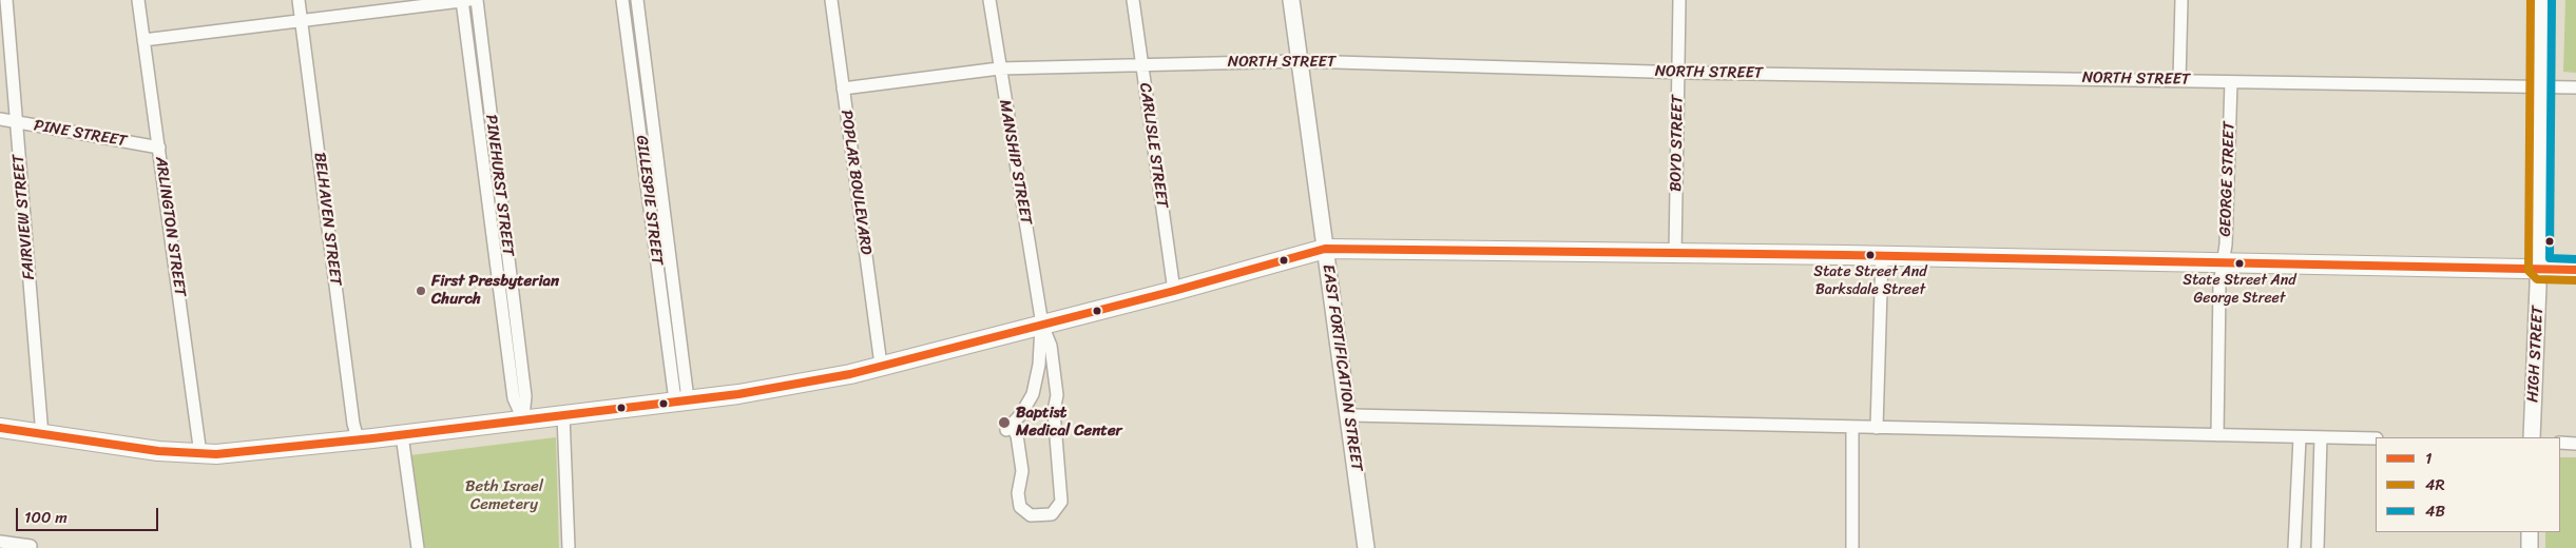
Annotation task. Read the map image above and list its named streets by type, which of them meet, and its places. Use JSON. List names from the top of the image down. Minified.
{"streets":{"street":["NORTH STREET","PINE STREET","BOYD STREET","CARLISLE STREET","MANSHIP STREET","GEORGE STREET","POPLAR BOULEVARD","PINEHURST STREET","GILLESPIE STREET","FAIRVIEW STREET","BELHAVEN STREET","ARLINGTON STREET","HIGH STREET","EAST FORTIFICATION STREET"]},"crossings":[["NORTH STREET","BOYD STREET"],["NORTH STREET","CARLISLE STREET"],["NORTH STREET","MANSHIP STREET"],["NORTH STREET","GEORGE STREET"],["NORTH STREET","POPLAR BOULEVARD"],["NORTH STREET","HIGH STREET"],["NORTH STREET","EAST FORTIFICATION STREET"],["PINE STREET","FAIRVIEW STREET"],["PINE STREET","ARLINGTON STREET"]],"parks":["Beth Israel Cemetery"],"places":["State Street And Barksdale Street","State Street And George Street","First Presbyterian Church","Baptist Medical Center"],"lines":["transit line 4R","transit line 4B","transit line 1"],"legend":["1","4R","4B"],"scale_bar":"100 m"}
